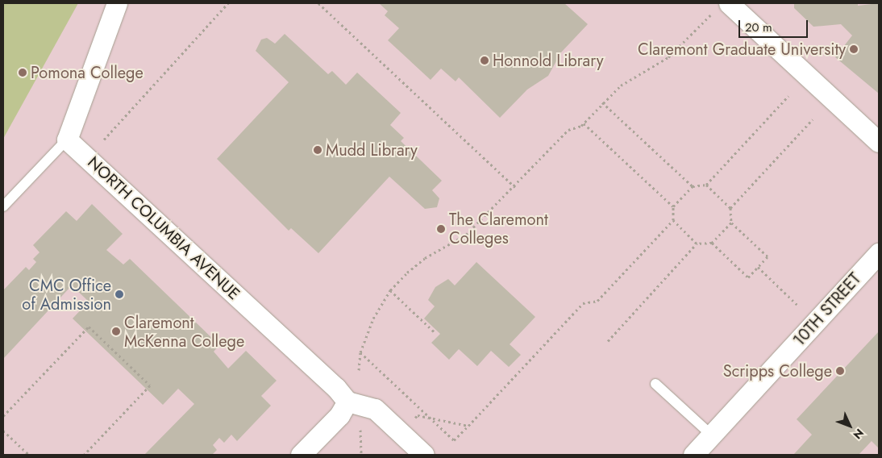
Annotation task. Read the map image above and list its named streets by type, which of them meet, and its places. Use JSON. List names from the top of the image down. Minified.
{"streets":{"street":["NORTH COLUMBIA AVENUE","10TH STREET"]},"places":["Claremont Graduate University","Honnold Library","Pomona College","Mudd Library","The Claremont Colleges","CMC Office of Admission","Claremont McKenna College","Scripps College"],"scale_bar":"20 m","north":"bottom right"}
